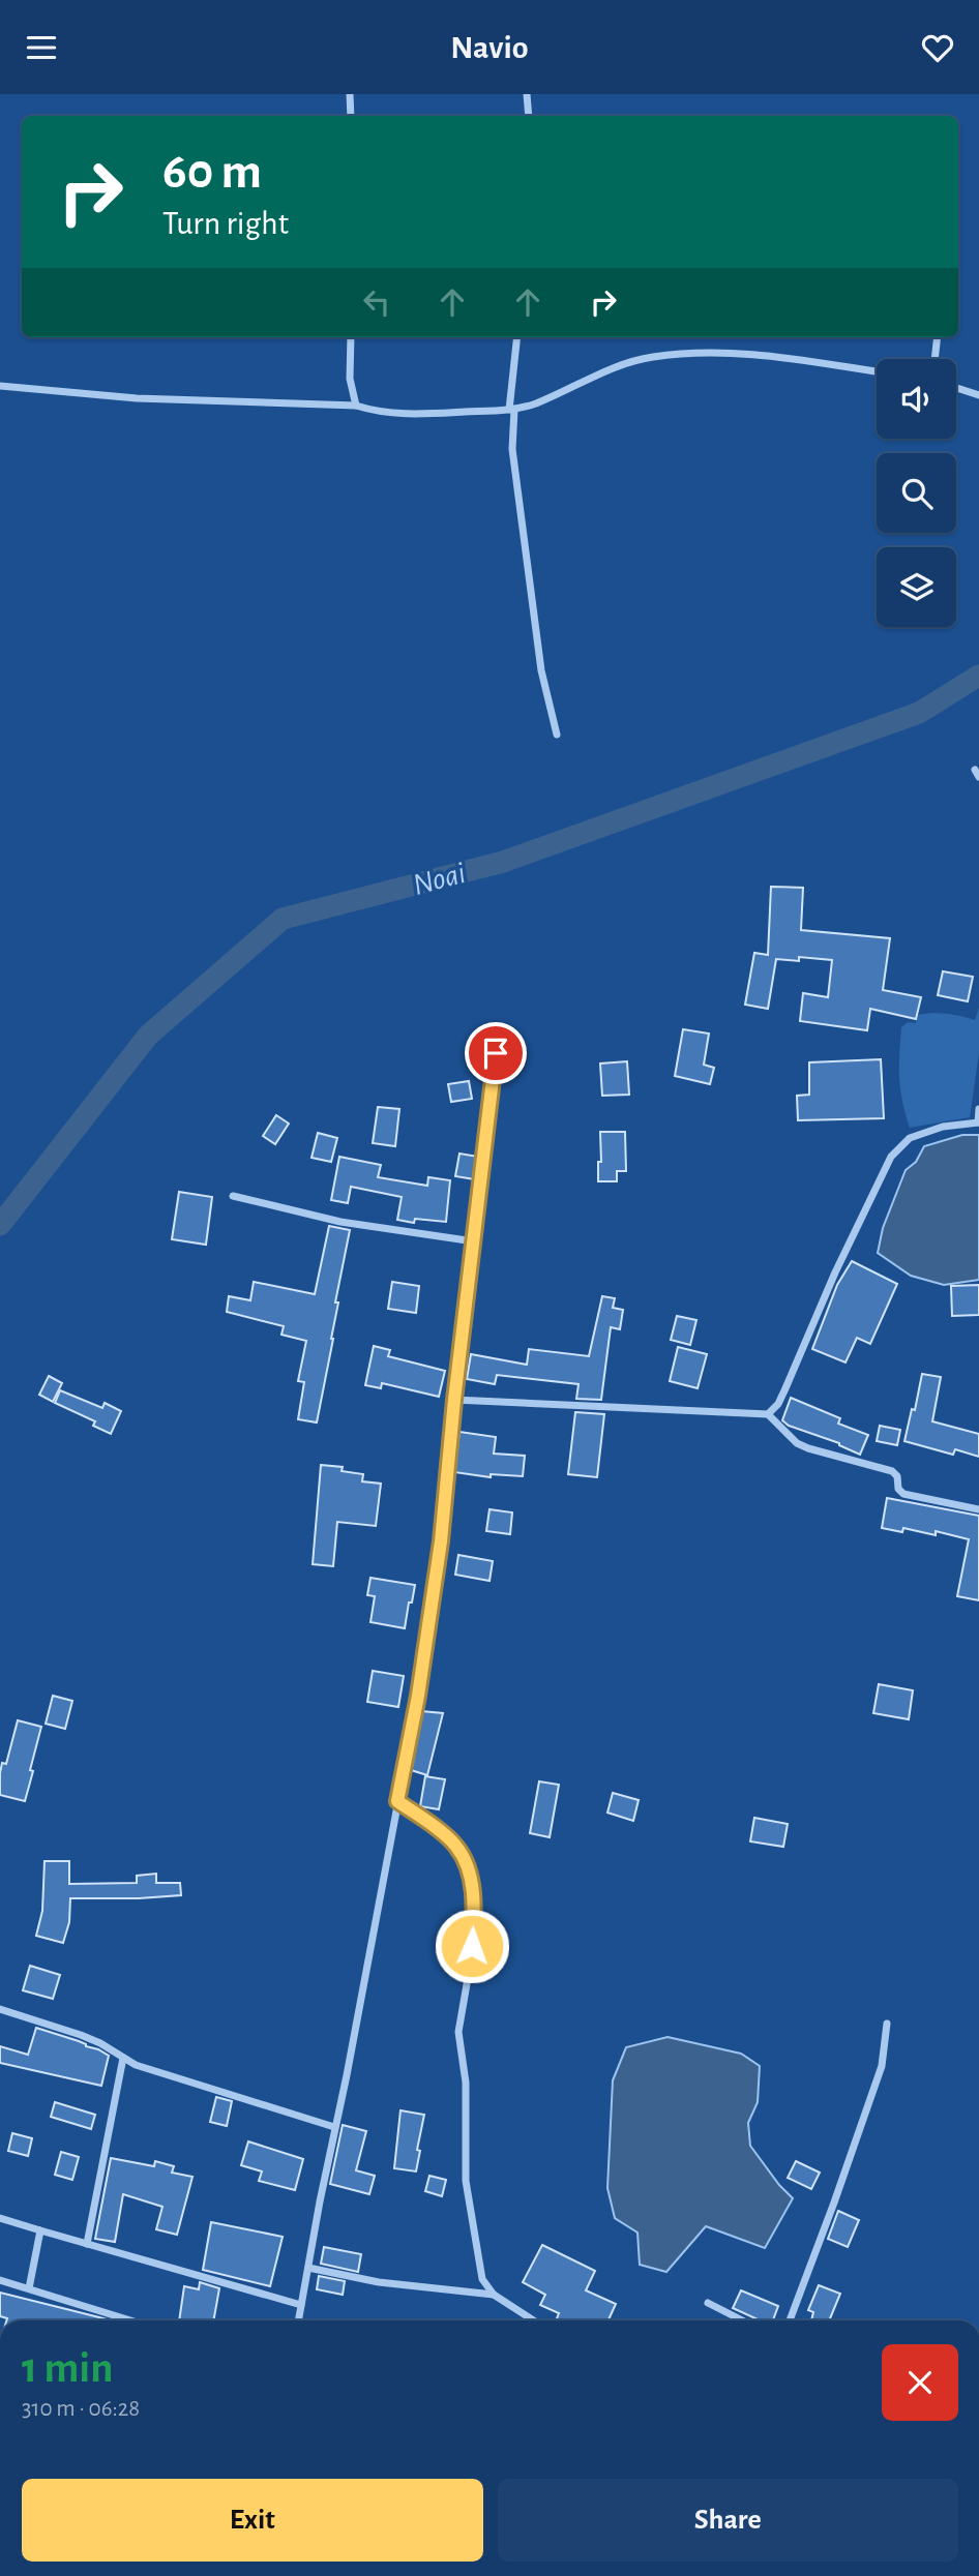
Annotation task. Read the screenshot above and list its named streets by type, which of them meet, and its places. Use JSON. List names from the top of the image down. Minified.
{"water":["Noai"],"page":{"header":"Navio","turn":["60 m","Turn right"],"heading":["1 min","310 m · 06:28"],"buttons":["Exit","Share"]}}
